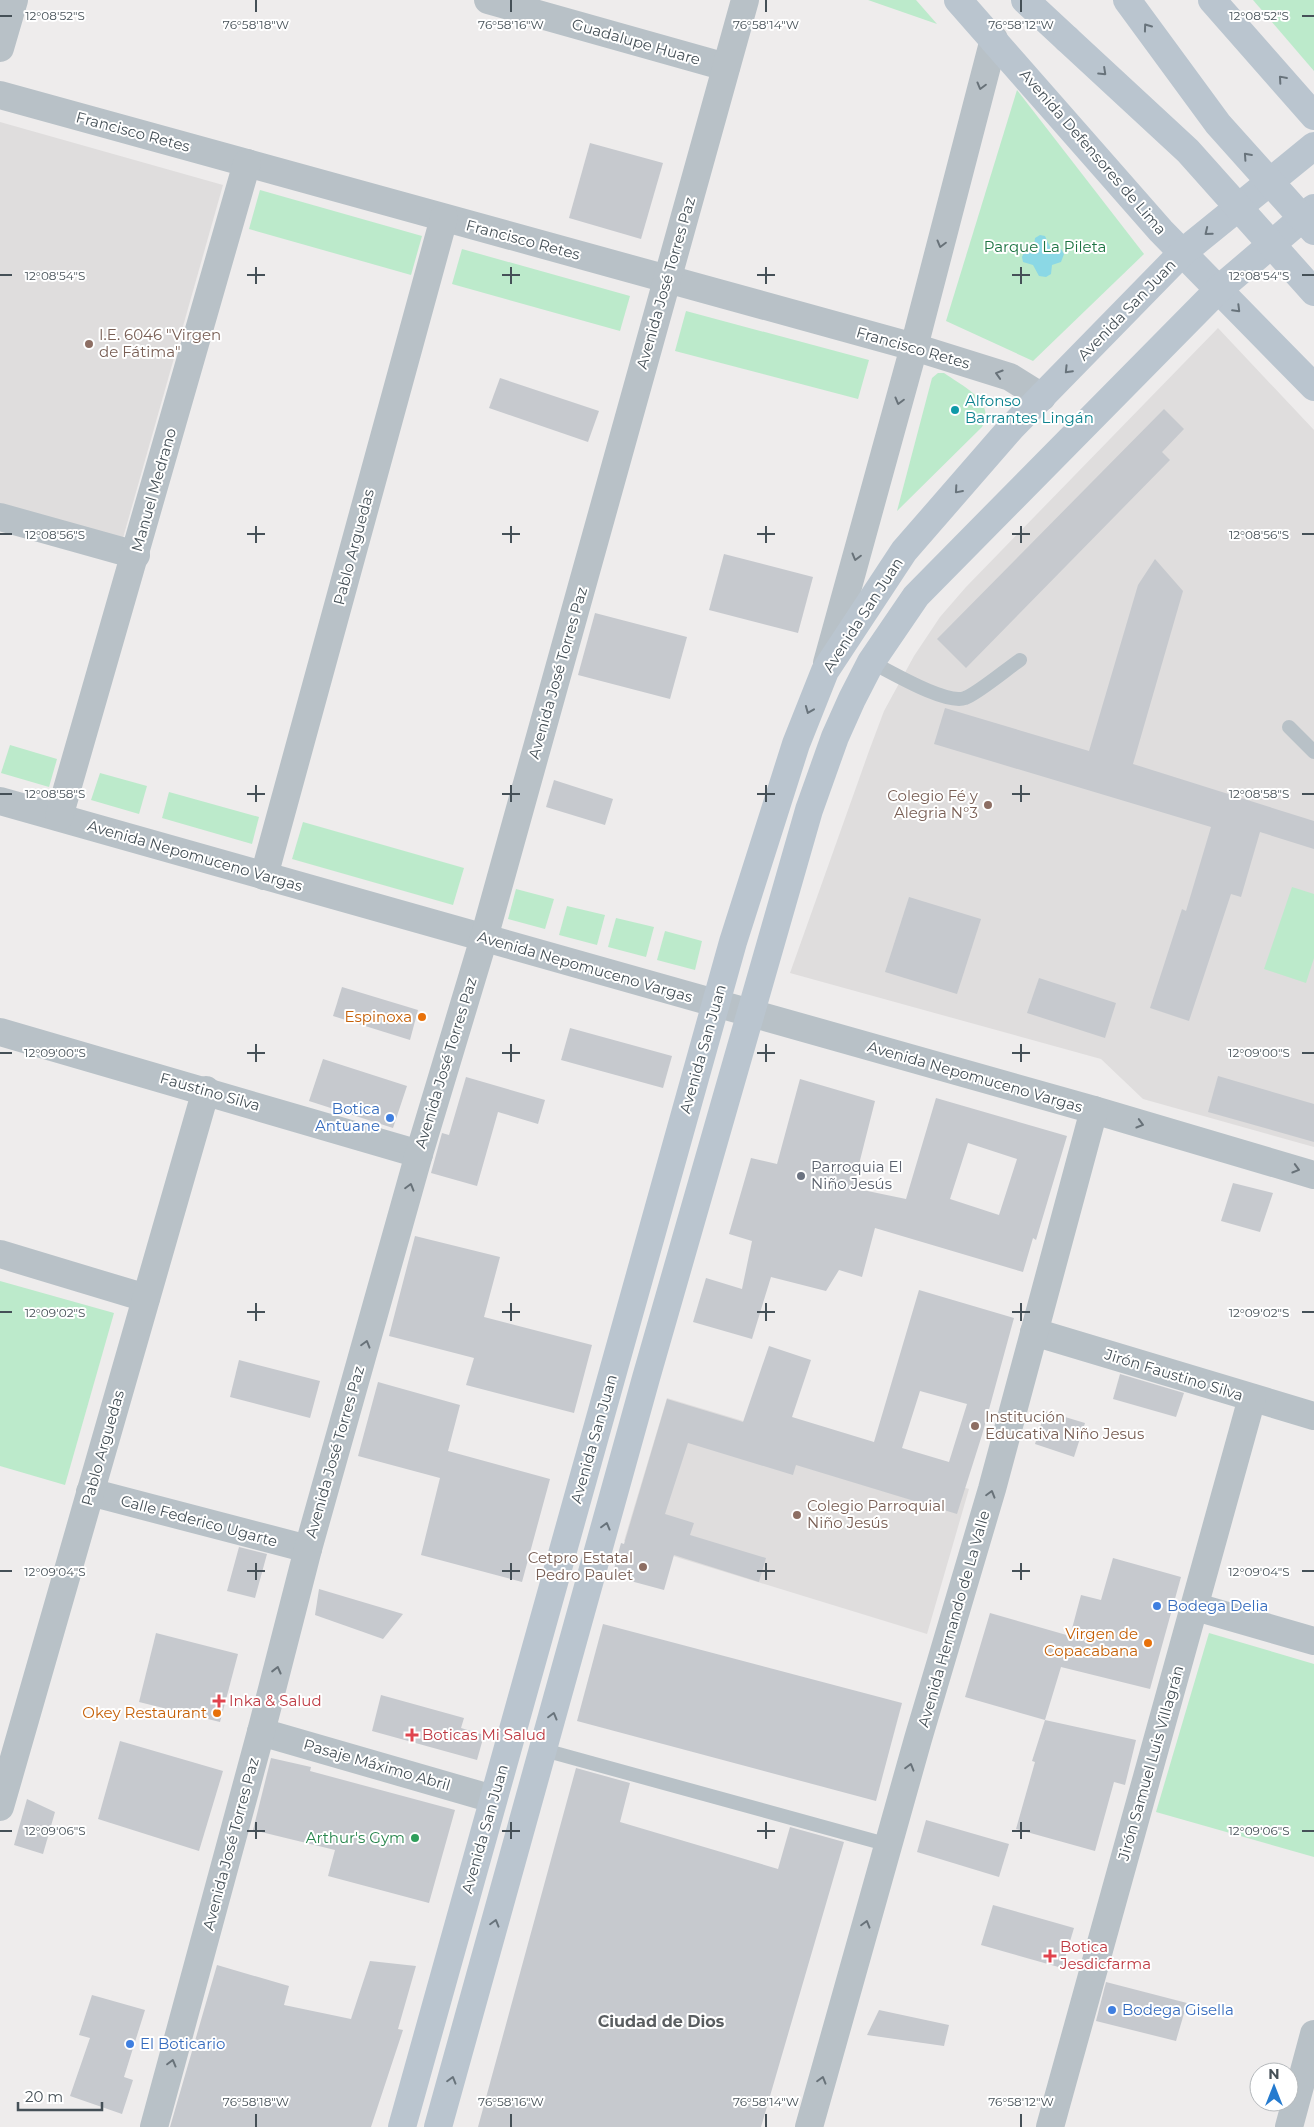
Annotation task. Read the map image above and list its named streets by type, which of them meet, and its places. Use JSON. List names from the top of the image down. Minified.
{"streets":{"main road":["Avenida Defensores de Lima","Avenida San Juan"],"street":["Guadalupe Huare","Francisco Retes","Avenida José Torres Paz","Manuel Medrano","Pablo Arguedas","Avenida Nepomuceno Vargas","Faustino Silva","Jirón Faustino Silva","Calle Federico Ugarte","Avenida Hernando de La Valle","Jirón Samuel Luis Villagrán","Pasaje Máximo Abril"]},"crossings":[["Guadalupe Huare","Avenida José Torres Paz"],["Francisco Retes","Avenida José Torres Paz"],["Francisco Retes","Avenida San Juan"],["Francisco Retes","Manuel Medrano"],["Francisco Retes","Pablo Arguedas"],["Avenida Defensores de Lima","Avenida San Juan"],["Avenida José Torres Paz","Avenida Nepomuceno Vargas"],["Avenida José Torres Paz","Faustino Silva"],["Avenida José Torres Paz","Calle Federico Ugarte"],["Avenida José Torres Paz","Pasaje Máximo Abril"],["Avenida San Juan","Avenida Nepomuceno Vargas"],["Avenida San Juan","Pasaje Máximo Abril"],["Manuel Medrano","Avenida Nepomuceno Vargas"],["Pablo Arguedas","Avenida Nepomuceno Vargas"],["Pablo Arguedas","Faustino Silva"],["Pablo Arguedas","Calle Federico Ugarte"],["Avenida Nepomuceno Vargas","Avenida Hernando de La Valle"],["Jirón Faustino Silva","Avenida Hernando de La Valle"],["Jirón Faustino Silva","Jirón Samuel Luis Villagrán"]],"one_way":["Avenida José Torres Paz","Avenida Hernando de La Valle"],"districts":["Ciudad de Dios"],"parks":["Parque La Pileta"],"places":{"other":["I.E. 6046 \"Virgen de Fátima\"","Alfonso Barrantes Lingán","Colegio Fé y Alegria N°3","Espinoxa","Botica Antuane","Parroquia El Niño Jesús","Institución Educativa Niño Jesus","Colegio Parroquial Niño Jesús","Cetpro Estatal Pedro Paulet","Bodega Delia","Virgen de Copacabana","Okey Restaurant","Arthur's Gym","Bodega Gisella","El Boticario"],"health":["Inka & Salud","Boticas Mi Salud","Botica Jesdicfarma"]},"scale_bar":"20 m","north":"top","coordinates":["12°08'52\"S","76°58'18\"W","76°58'16\"W","76°58'14\"W","76°58'12\"W","12°08'54\"S","12°08'56\"S","12°08'58\"S","12°09'00\"S","12°09'02\"S","12°09'04\"S","12°09'06\"S"]}
